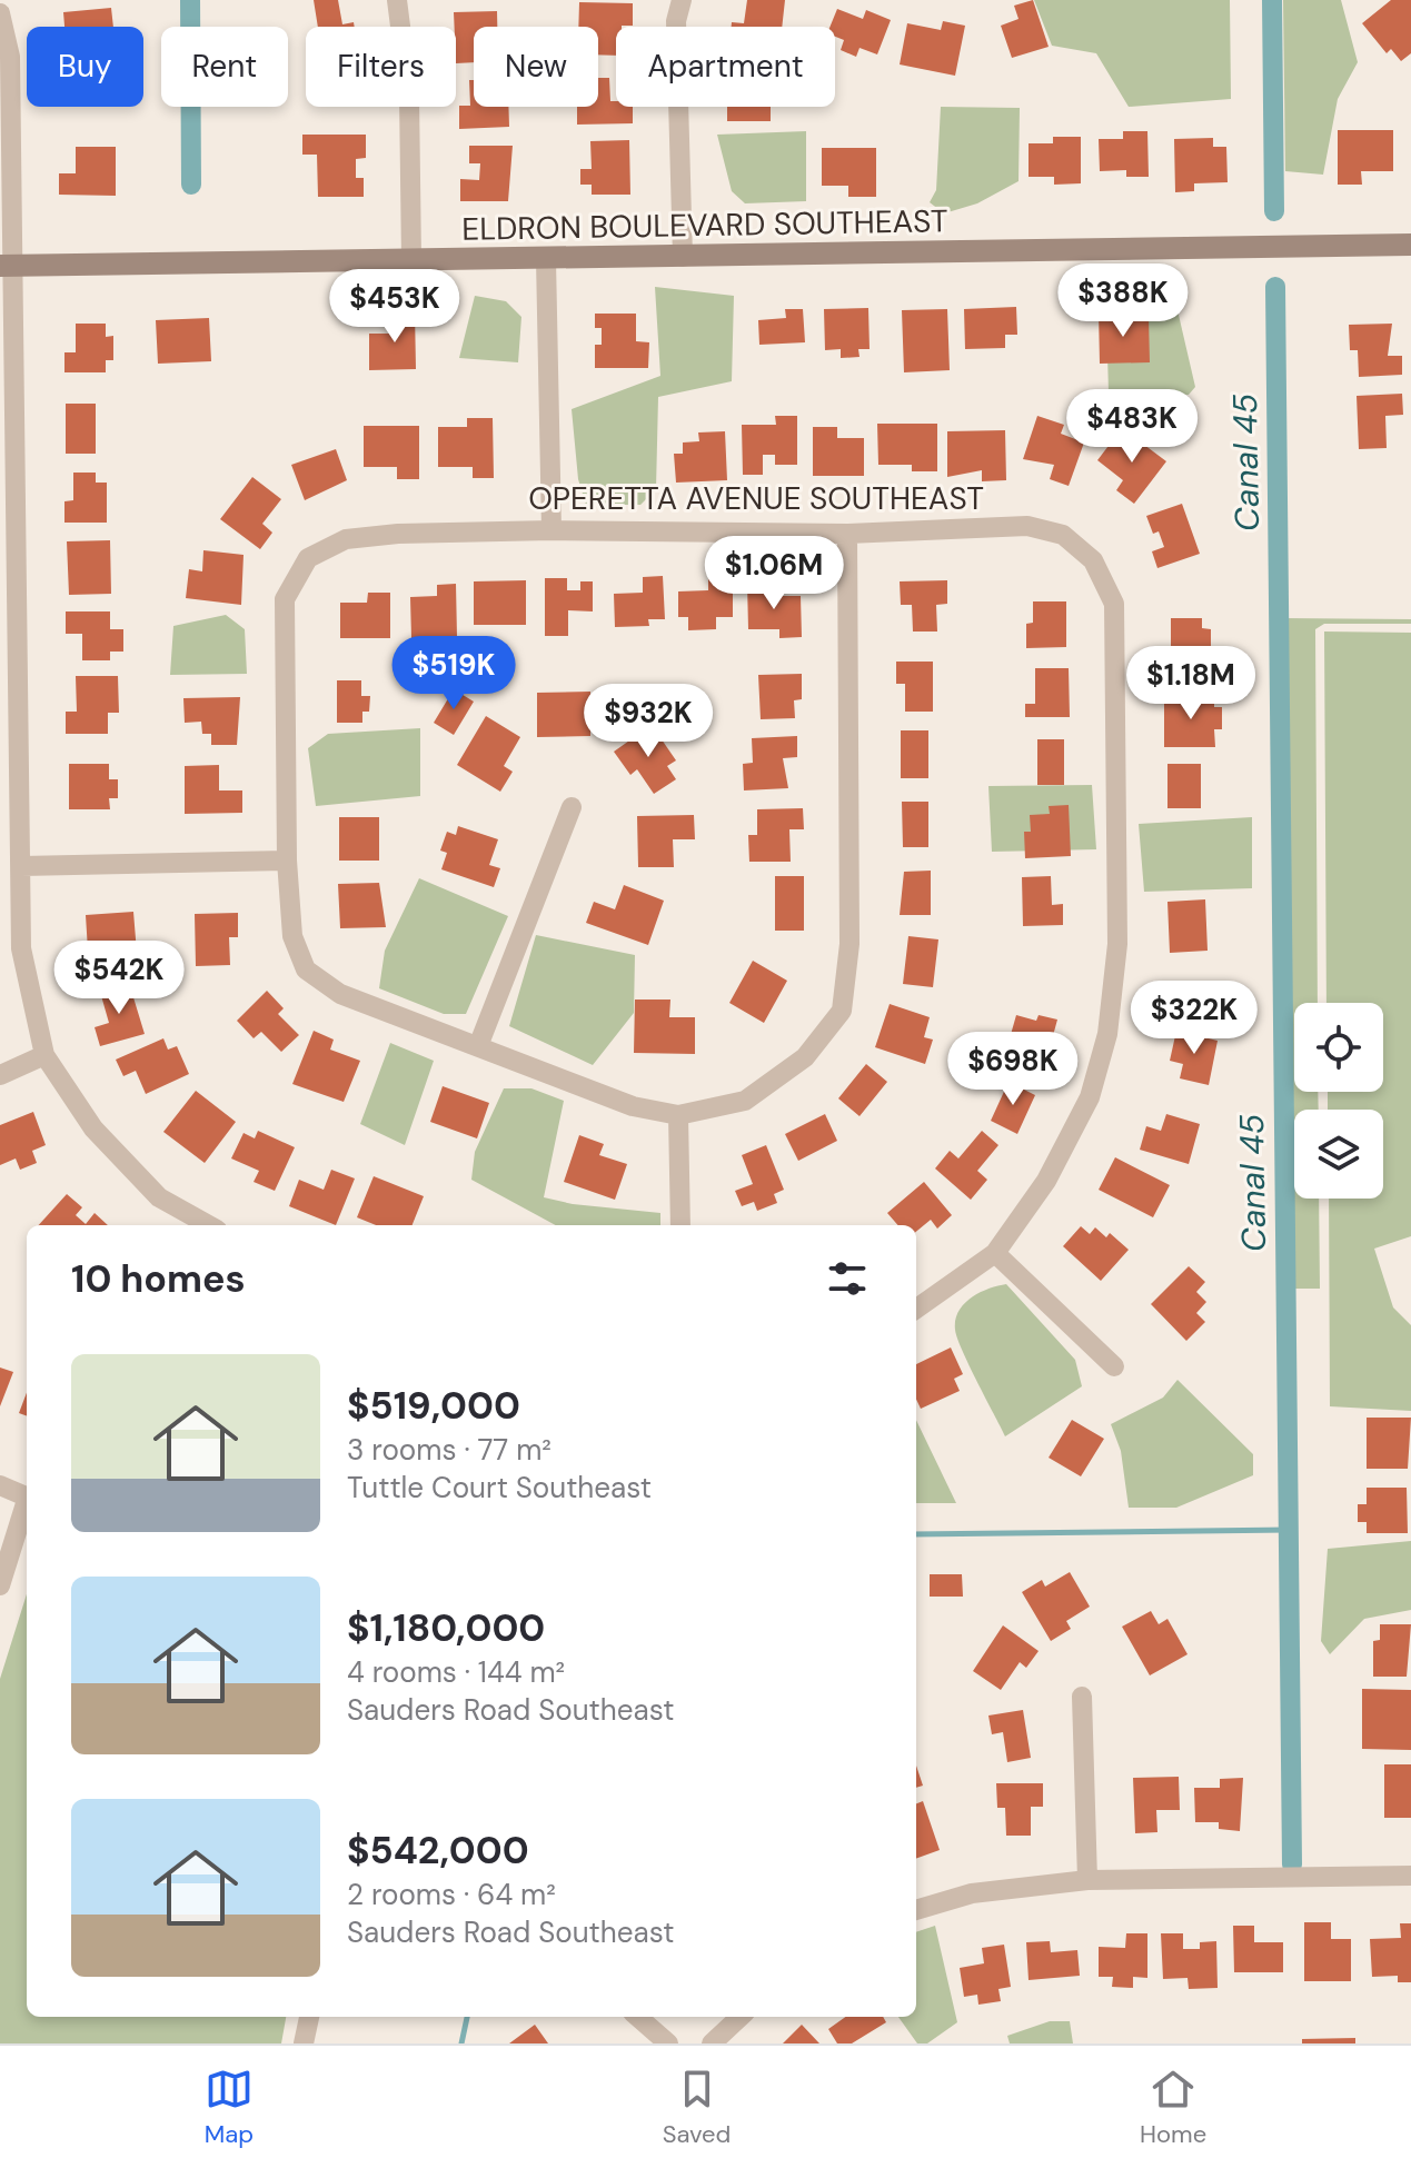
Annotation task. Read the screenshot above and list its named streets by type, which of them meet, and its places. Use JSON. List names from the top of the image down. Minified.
{"streets":{"street":["ELDRON BOULEVARD SOUTHEAST","OPERETTA AVENUE SOUTHEAST"]},"water":["Canal 45"],"page":{"chip":["Buy","Rent","Filters","New","Apartment"],"price":["$388K","$453K","$483K","$1.06M","$519K","$1.18M","$932K","$542K","$322K","$698K"],"heading":"10 homes","list":[{"name":"$519,000","note":"3 rooms · 77 m² · Tuttle Court Southeast"},{"name":"$1,180,000","note":"4 rooms · 144 m² · Sauders Road Southeast"},{"name":"$542,000","note":"2 rooms · 64 m² · Sauders Road Southeast"}],"tabs":["Map","Saved","Home"]}}
